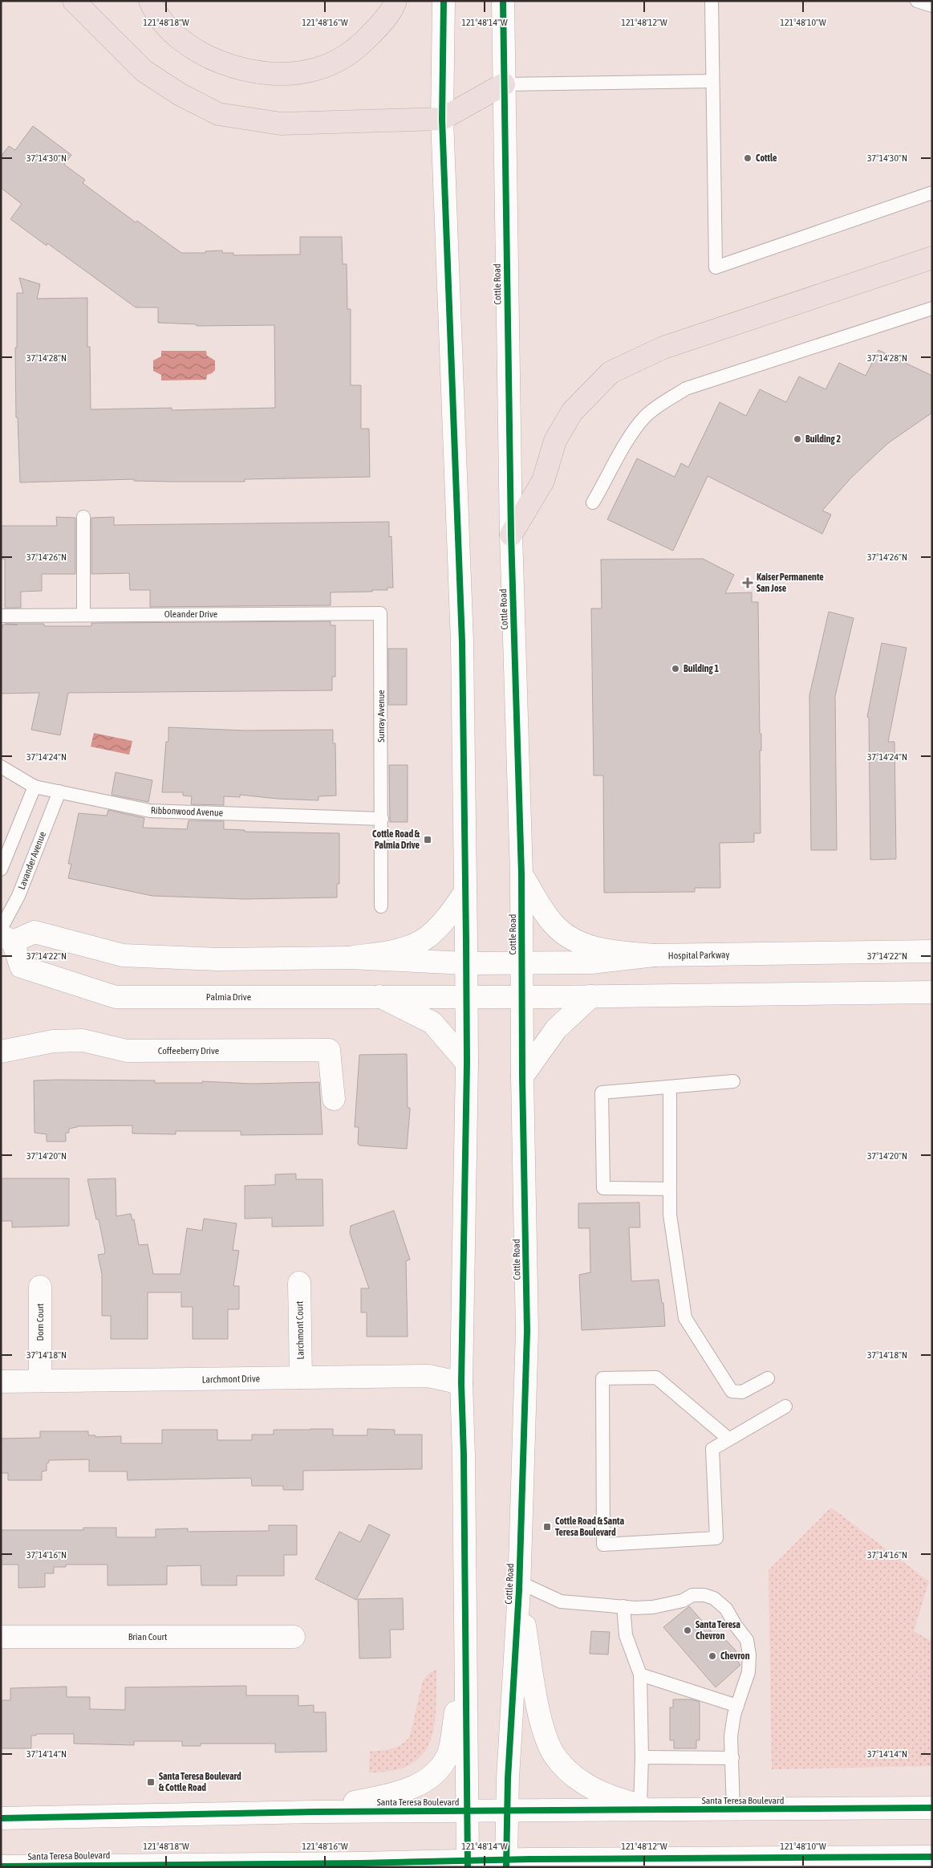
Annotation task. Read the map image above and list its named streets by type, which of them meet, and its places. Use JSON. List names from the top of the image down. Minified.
{"streets":{"main road":["Cottle Road","Hospital Parkway","Palmia Drive","Coffeeberry Drive","Dorn Court","Larchmont Court","Larchmont Drive","Brian Court","Santa Teresa Boulevard"],"lane":["Oleander Drive","Sunray Avenue","Ribbonwood Avenue","Lavander Avenue"]},"crossings":[["Cottle Road","Hospital Parkway"],["Cottle Road","Santa Teresa Boulevard"],["Oleander Drive","Sunray Avenue"],["Sunray Avenue","Ribbonwood Avenue"],["Ribbonwood Avenue","Lavander Avenue"],["Lavander Avenue","Palmia Drive"],["Dorn Court","Larchmont Drive"],["Larchmont Court","Larchmont Drive"]],"places":{"other":["Cottle","Building 2","Building 1","Santa Teresa Chevron","Chevron"],"health":["Kaiser Permanente San Jose"],"transit":["Cottle Road & Palmia Drive","Cottle Road & Santa Teresa Boulevard","Santa Teresa Boulevard & Cottle Road"]},"coordinates":["121°48'18\"W","121°48'16\"W","121°48'14\"W","121°48'12\"W","121°48'10\"W","37°14'30\"N","37°14'28\"N","37°14'26\"N","37°14'24\"N","37°14'22\"N","37°14'20\"N","37°14'18\"N","37°14'16\"N","37°14'14\"N"]}
